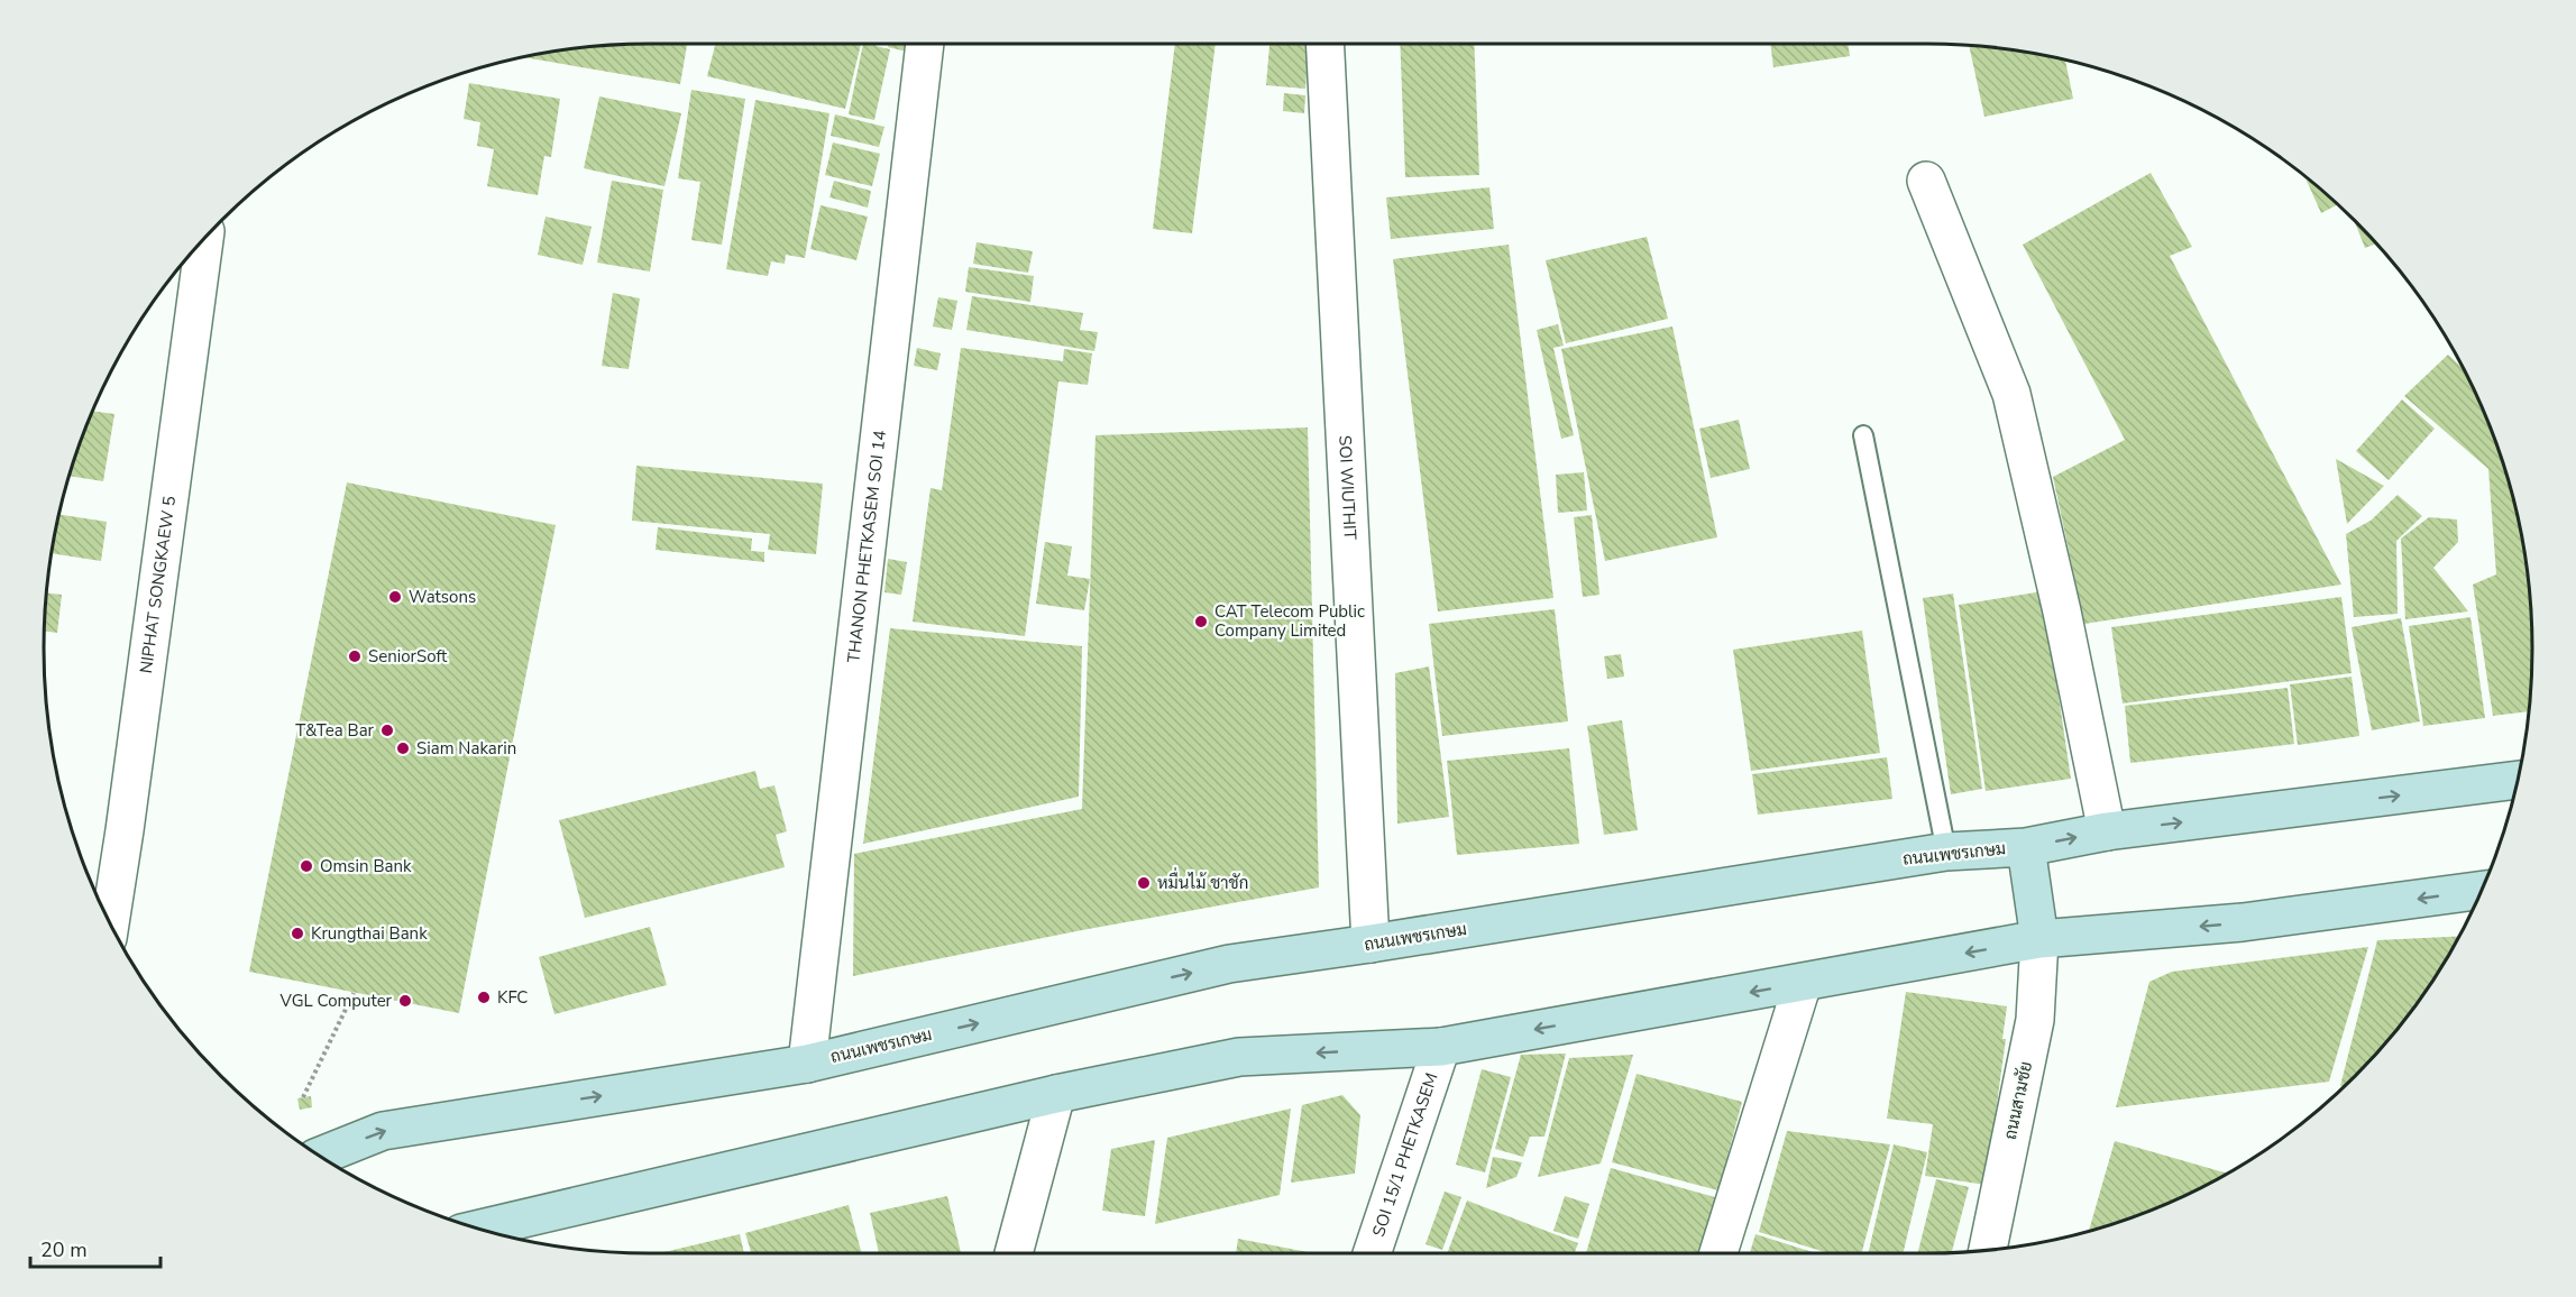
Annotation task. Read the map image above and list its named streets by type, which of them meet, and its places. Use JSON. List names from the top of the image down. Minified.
{"streets":{"main road":["ถนนเพชรเกษม"],"street":["SOI WIUTHIT","THANON PHETKASEM SOI 14","NIPHAT SONGKAEW 5","ถนนสามชัย","SOI 15/1 PHETKASEM"]},"crossings":[["SOI WIUTHIT","ถนนเพชรเกษม"],["THANON PHETKASEM SOI 14","ถนนเพชรเกษม"]],"places":["Watsons","CAT Telecom Public Company Limited","SeniorSoft","T&Tea Bar","Siam Nakarin","Omsin Bank","หมื่นไม้ ชาชัก","Krungthai Bank","KFC","VGL Computer"],"scale_bar":"20 m"}
